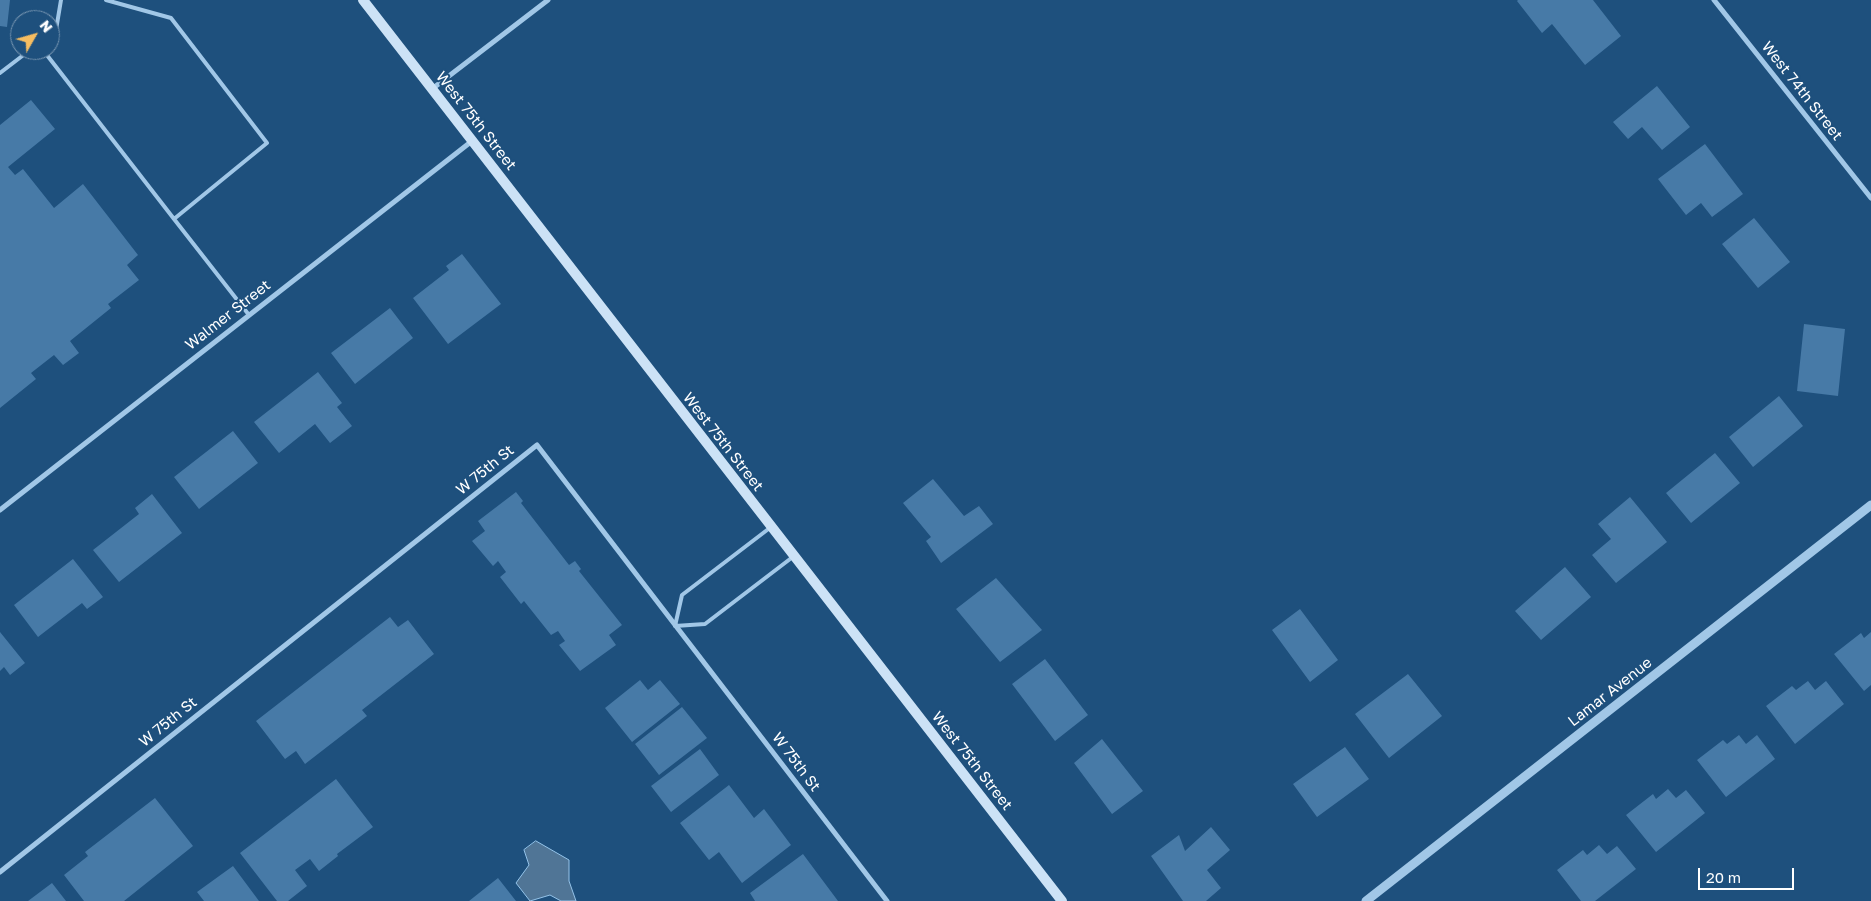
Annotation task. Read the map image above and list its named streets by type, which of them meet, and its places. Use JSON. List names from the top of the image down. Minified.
{"streets":{"main road":["West 75th Street"],"street":["West 74th Street","Walmer Street","W 75th St","Lamar Avenue"]},"crossings":[["West 75th Street","Walmer Street"]],"scale_bar":"20 m","north":"top right"}
